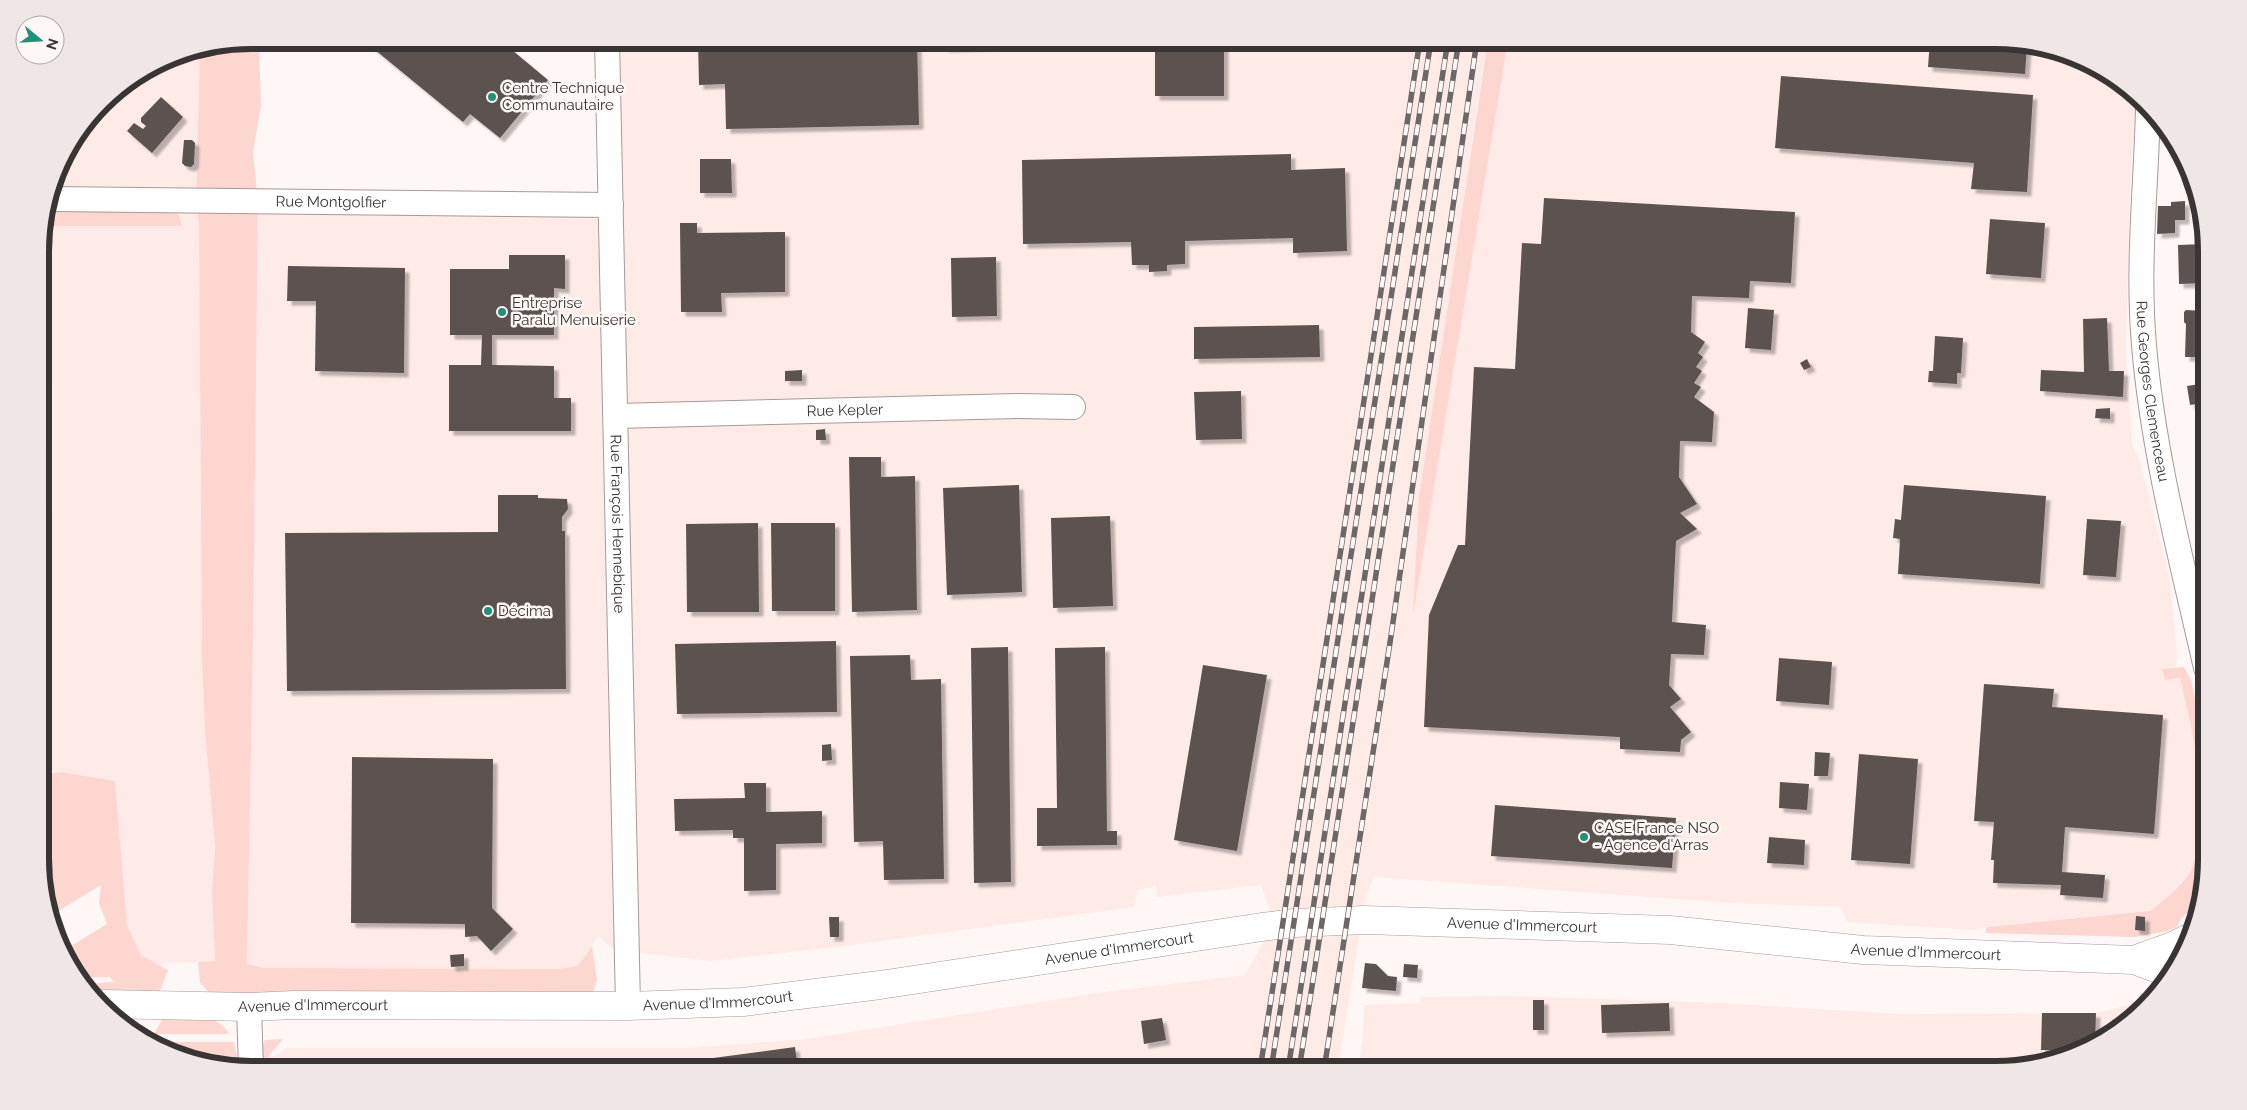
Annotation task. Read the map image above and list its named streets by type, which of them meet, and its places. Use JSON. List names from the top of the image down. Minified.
{"streets":{"main road":["Avenue d'Immercourt"],"street":["Rue Montgolfier","Rue Georges Clemenceau","Rue Kepler","Rue François Hennebique"]},"crossings":[["Rue Montgolfier","Rue François Hennebique"],["Rue Kepler","Rue François Hennebique"],["Rue François Hennebique","Avenue d'Immercourt"]],"places":["Centre Technique Communautaire","Entreprise Paralu Menuiserie","Décima","CASE France NSO - Agence d'Arras"],"north":"right"}
